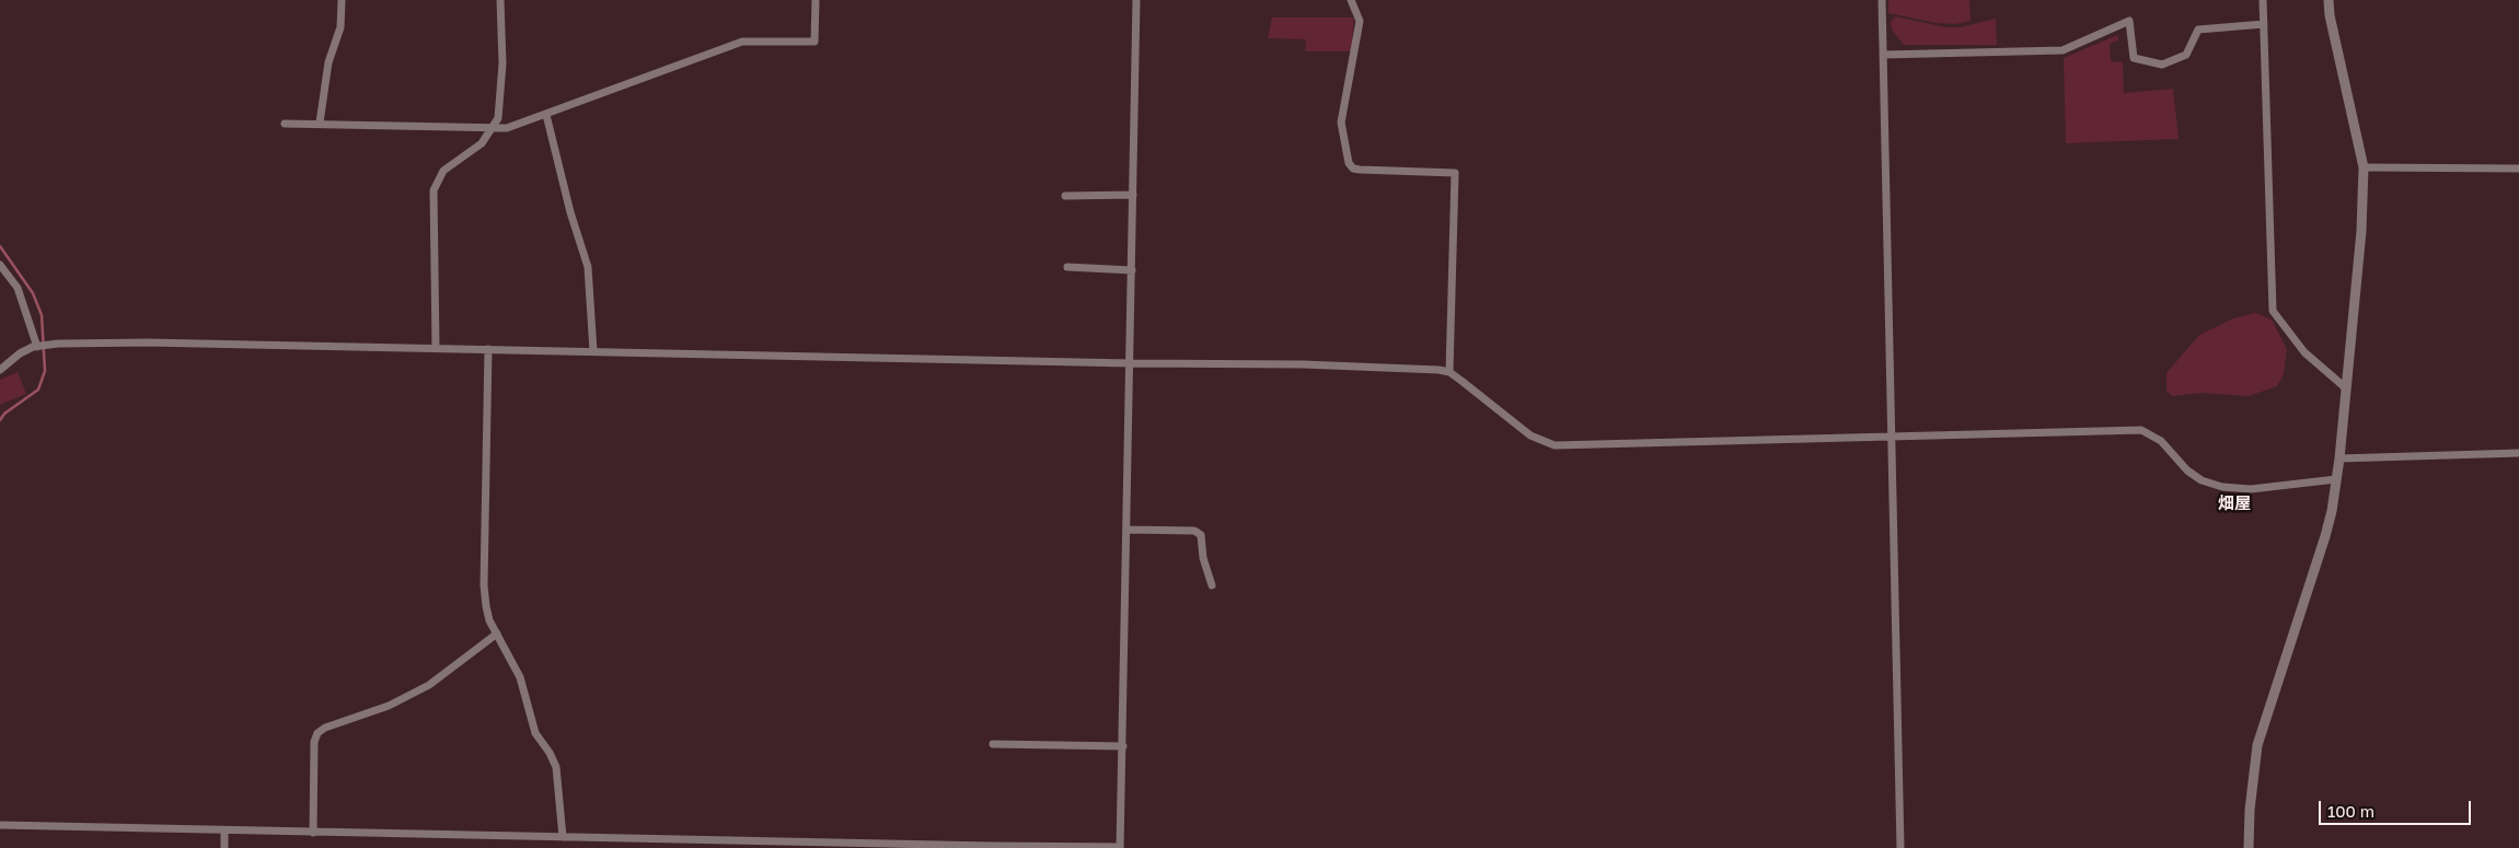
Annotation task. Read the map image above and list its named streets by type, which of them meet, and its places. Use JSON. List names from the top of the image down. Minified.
{"districts":["畑屋"],"scale_bar":"100 m"}
